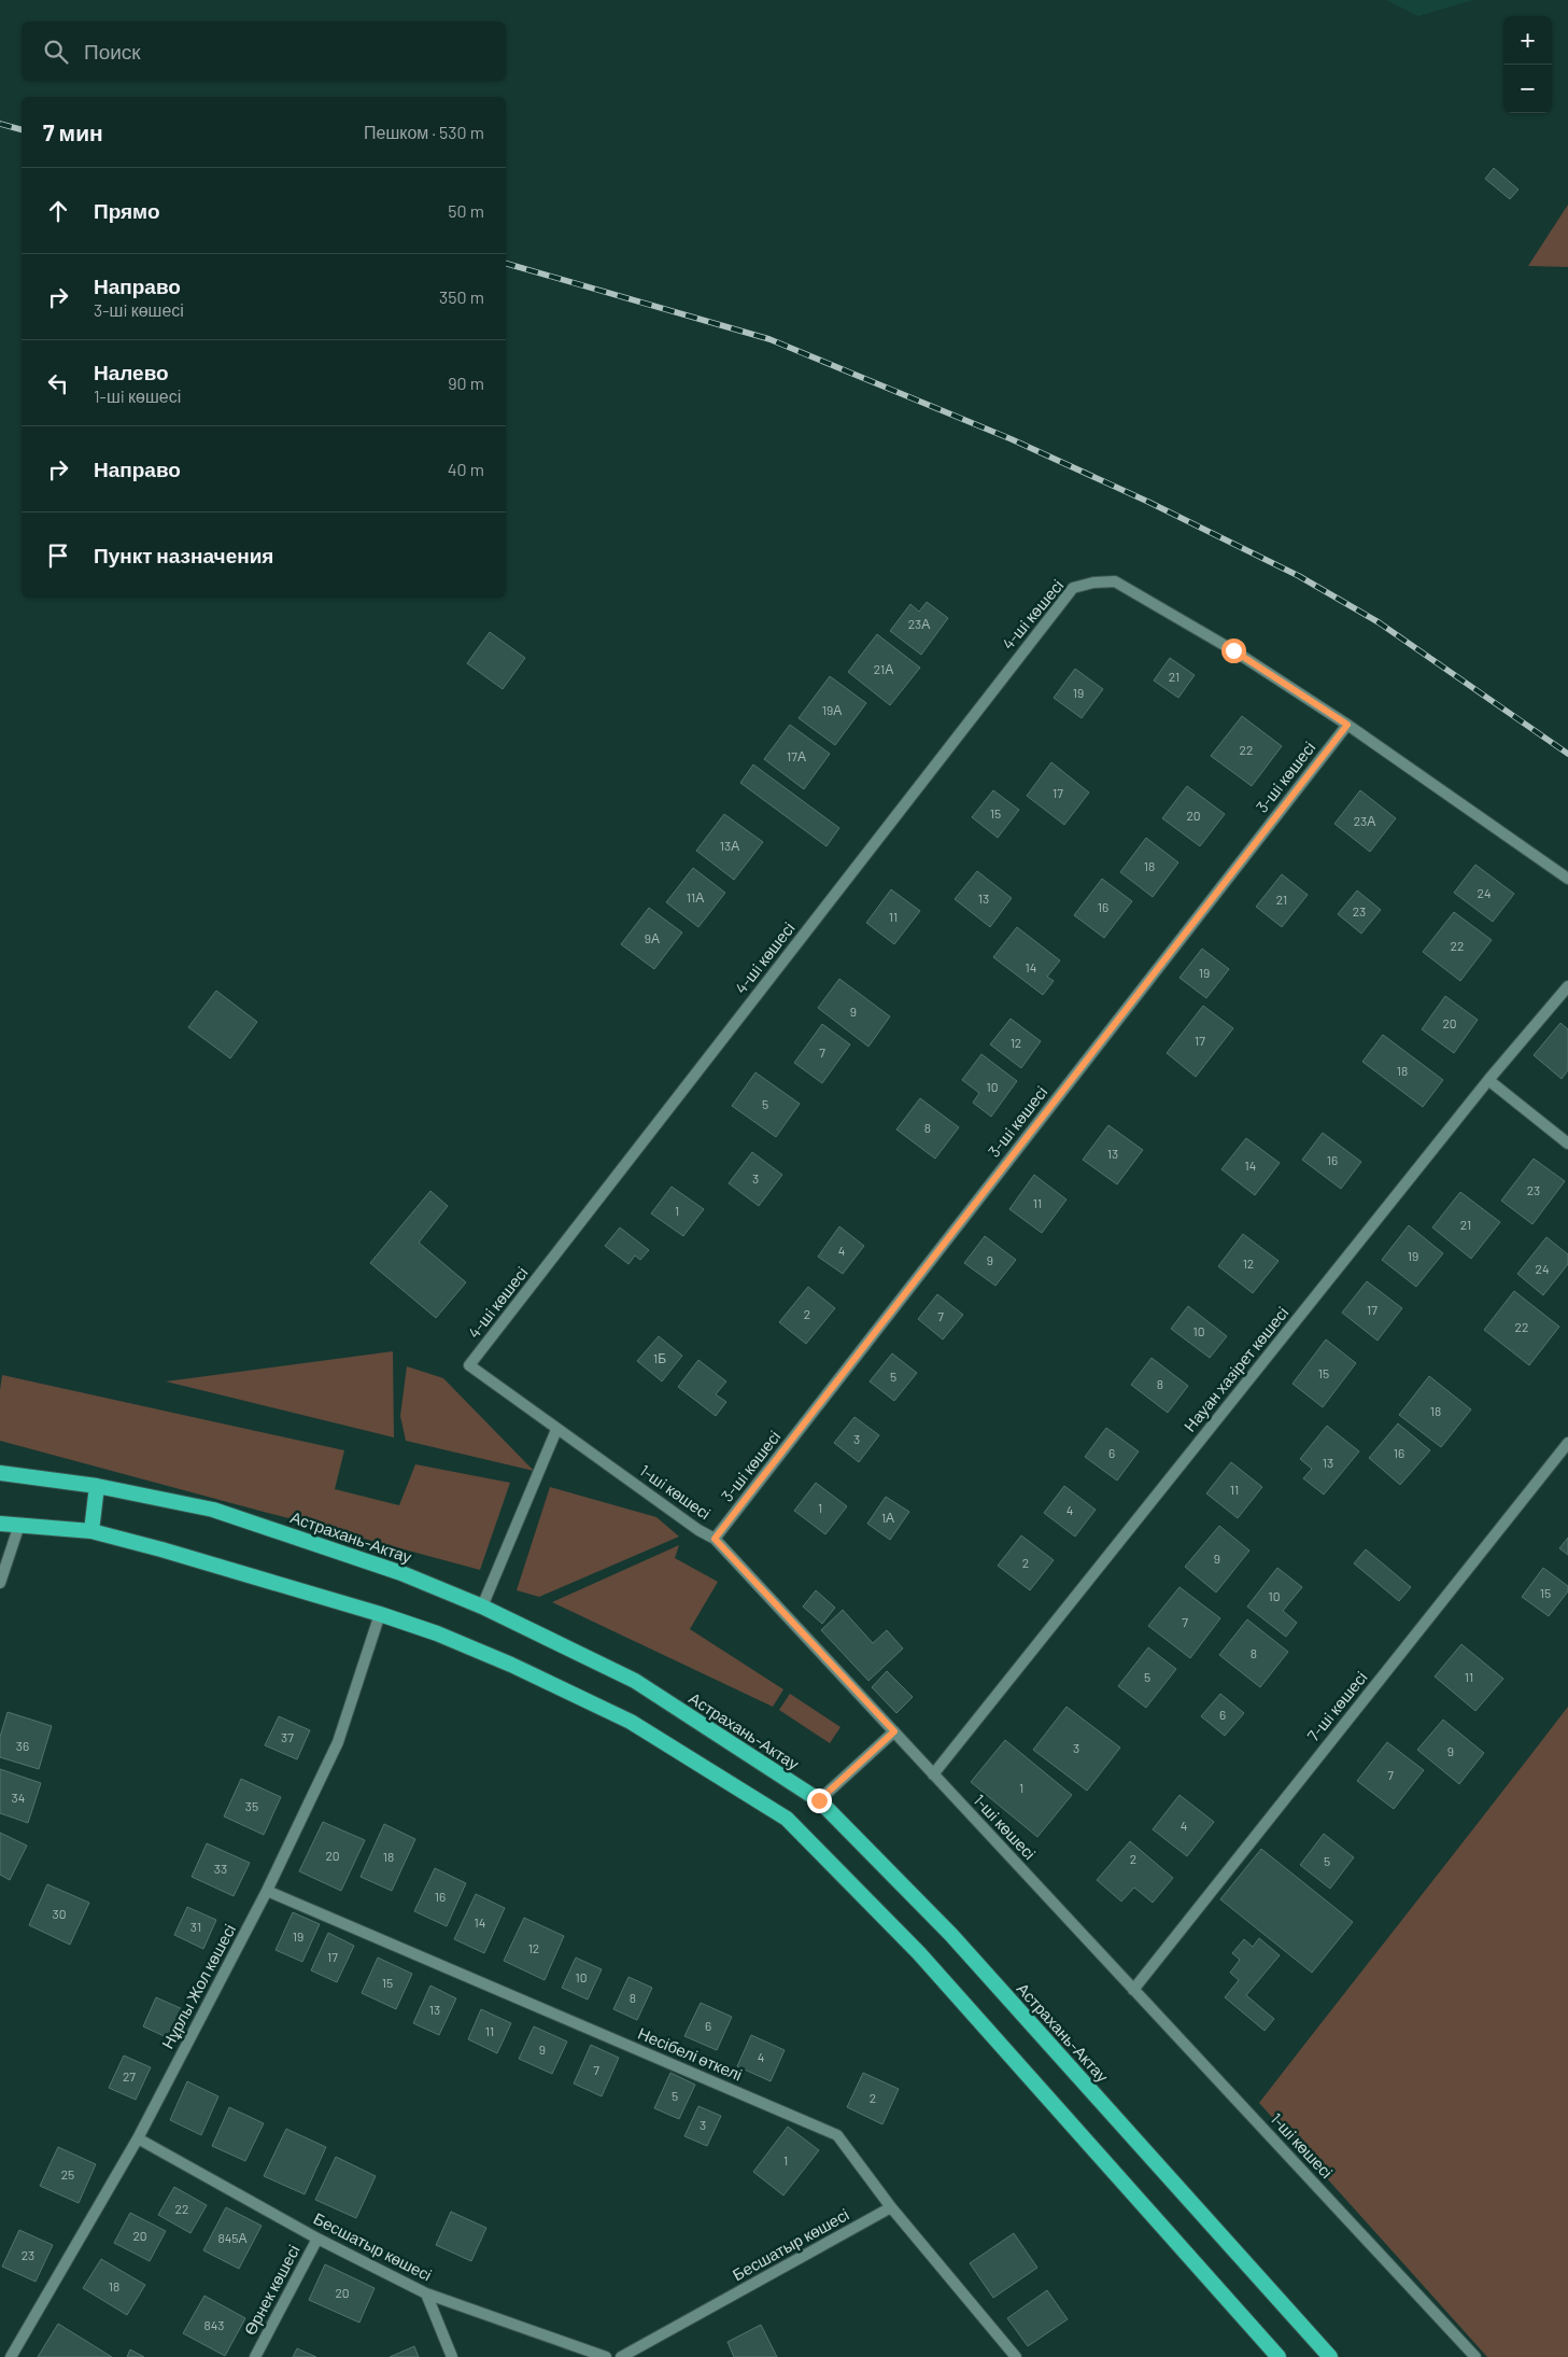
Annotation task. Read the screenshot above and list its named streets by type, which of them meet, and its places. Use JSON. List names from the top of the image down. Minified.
{"streets":{"highway":["Астрахань-Актау"],"street":["4-шi көшесі","3-шi көшесі","Науан хазірет көшесі","1-шi көшесі","7-шi көшесі","Нұрлы Жол көшесі","Несібелі өткелі","Бесшатыр көшесі","Өрнек көшесі"]},"crossings":[["4-шi көшесі","3-шi көшесі"],["4-шi көшесі","1-шi көшесі"],["3-шi көшесі","1-шi көшесі"],["Науан хазірет көшесі","1-шi көшесі"],["1-шi көшесі","7-шi көшесі"],["Нұрлы Жол көшесі","Несібелі өткелі"],["Нұрлы Жол көшесі","Бесшатыр көшесі"],["Несібелі өткелі","Бесшатыр көшесі"],["Бесшатыр көшесі","Өрнек көшесі"]],"house_numbers":["23А","21А","21","19","19А","22","17А","17","15","20","23А","13А","18","24","11А","13","21","16","23","11","9А","22","14","19","9","20","17","12","7","18","10","5","8","13","16","14","3","23","11","1","21","4","19","9","12","24","17","2","7","22","10","1Б","15","5","8","18","3","6","16","13","11","1","4","1А","9","2","15","10","7","8","5","11","6","37","36","3","9","7","1","34","35","4","20","18","2","5","33","16","30","14","31","19","12","17","10","15","8","13","6","11","9","4","7","27","5","2","3","1","25","22","20","845А","23","18","20","843"],"page":{"map_buttons":["+","−"],"search":"Поиск","heading":["7 мин","Пешком · 530 m"],"list":[["Прямо","50 m"],["Направо","3-шi көшесі","350 m"],["Налево","1-шi көшесі","90 m"],["Направо","40 m"],"Пункт назначения"]}}
